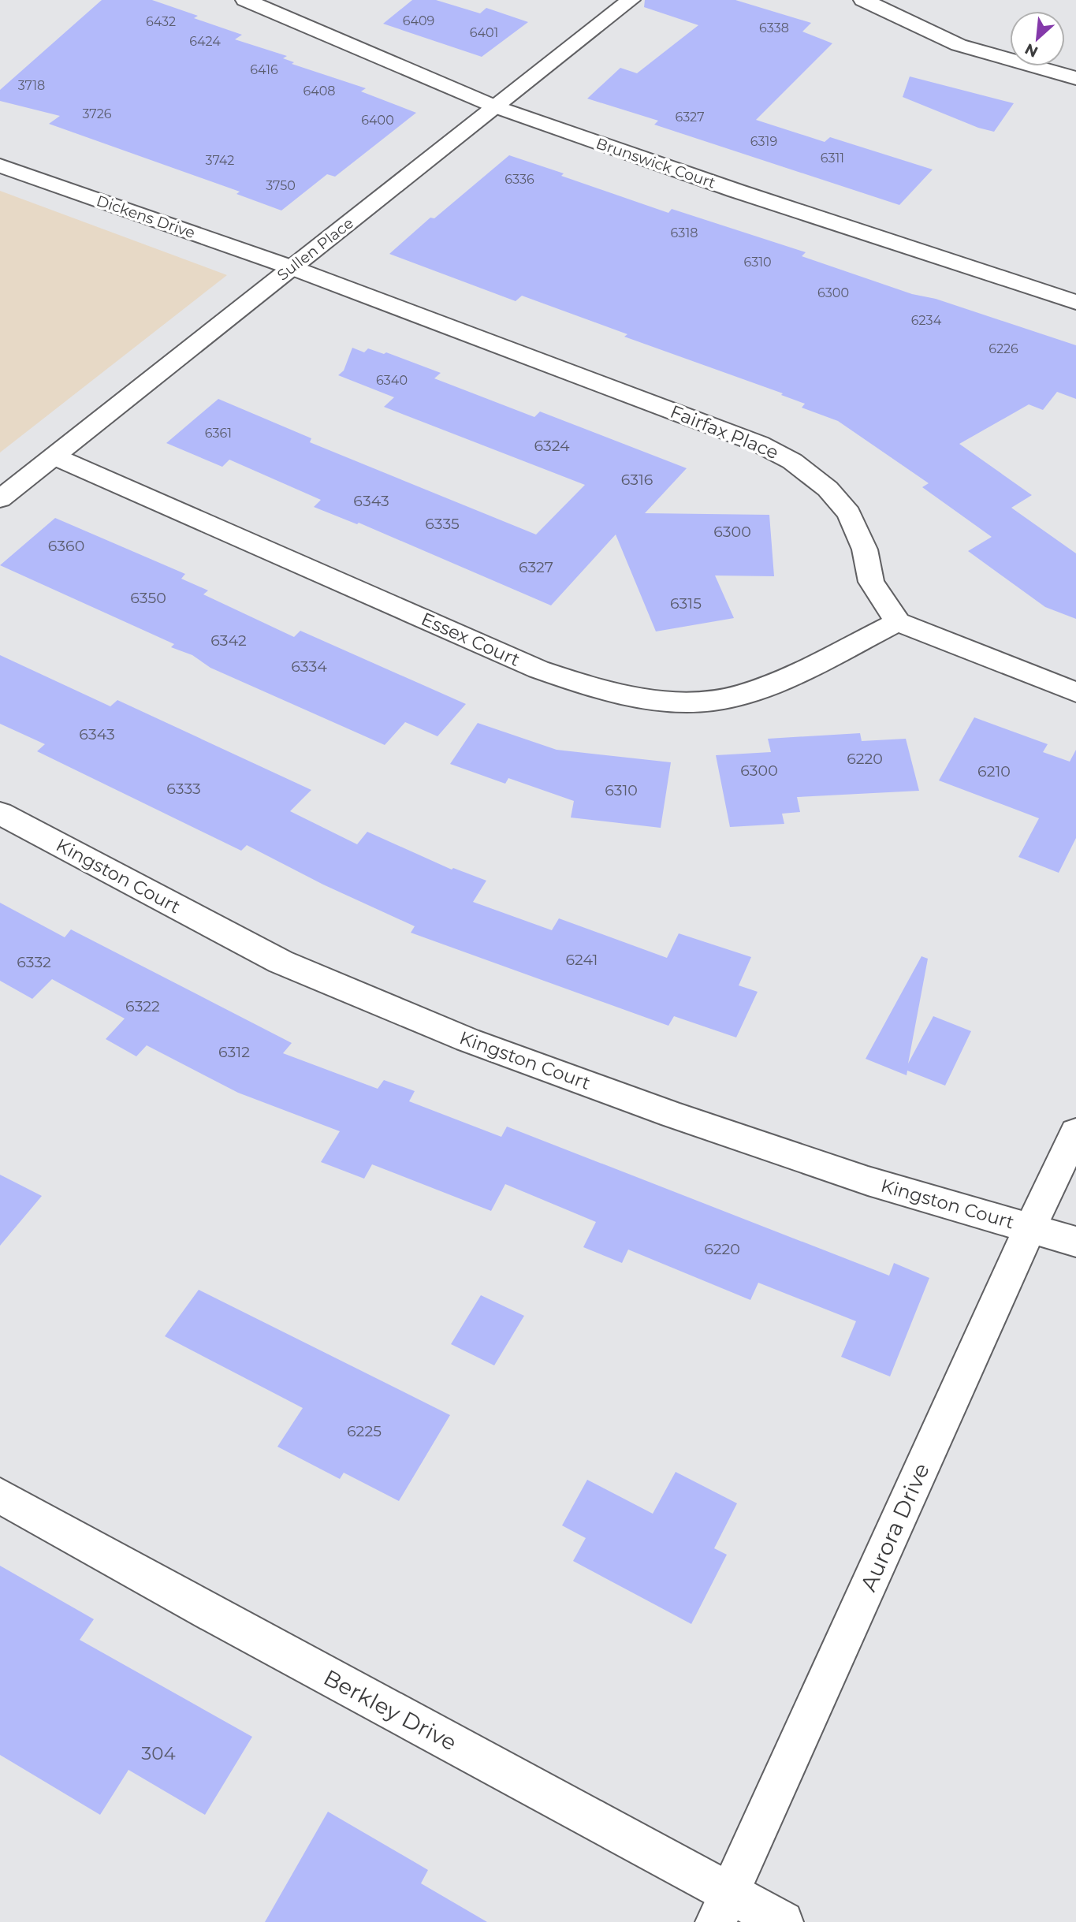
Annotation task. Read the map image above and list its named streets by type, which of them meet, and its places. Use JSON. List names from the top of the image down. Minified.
{"streets":{"street":["Brunswick Court","Dickens Drive","Sullen Place","Fairfax Place","Essex Court","Kingston Court","Aurora Drive","Berkley Drive"]},"crossings":[["Brunswick Court","Sullen Place"],["Dickens Drive","Sullen Place"],["Dickens Drive","Fairfax Place"],["Sullen Place","Fairfax Place"],["Sullen Place","Essex Court"],["Fairfax Place","Essex Court"],["Kingston Court","Aurora Drive"],["Aurora Drive","Berkley Drive"]],"house_numbers":["6409","6432","6338","6401","6424","6416","3718","6408","3726","6327","6400","6319","6311","3742","6336","3750","6318","6310","6300","6234","6226","6340","6361","6324","6316","6343","6335","6300","6360","6327","6350","6315","6342","6334","6343","6220","6300","6210","6333","6310","6241","6332","6322","6312","6220","6225","304"],"north":"bottom left"}
